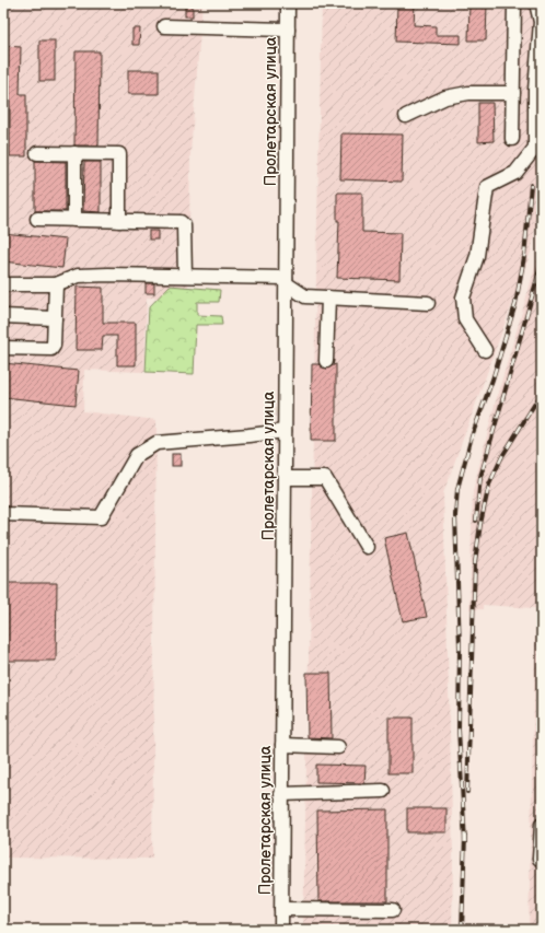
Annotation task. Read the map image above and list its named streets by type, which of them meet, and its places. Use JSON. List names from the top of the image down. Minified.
{"streets":{"street":["Пролетарская улица"]}}
